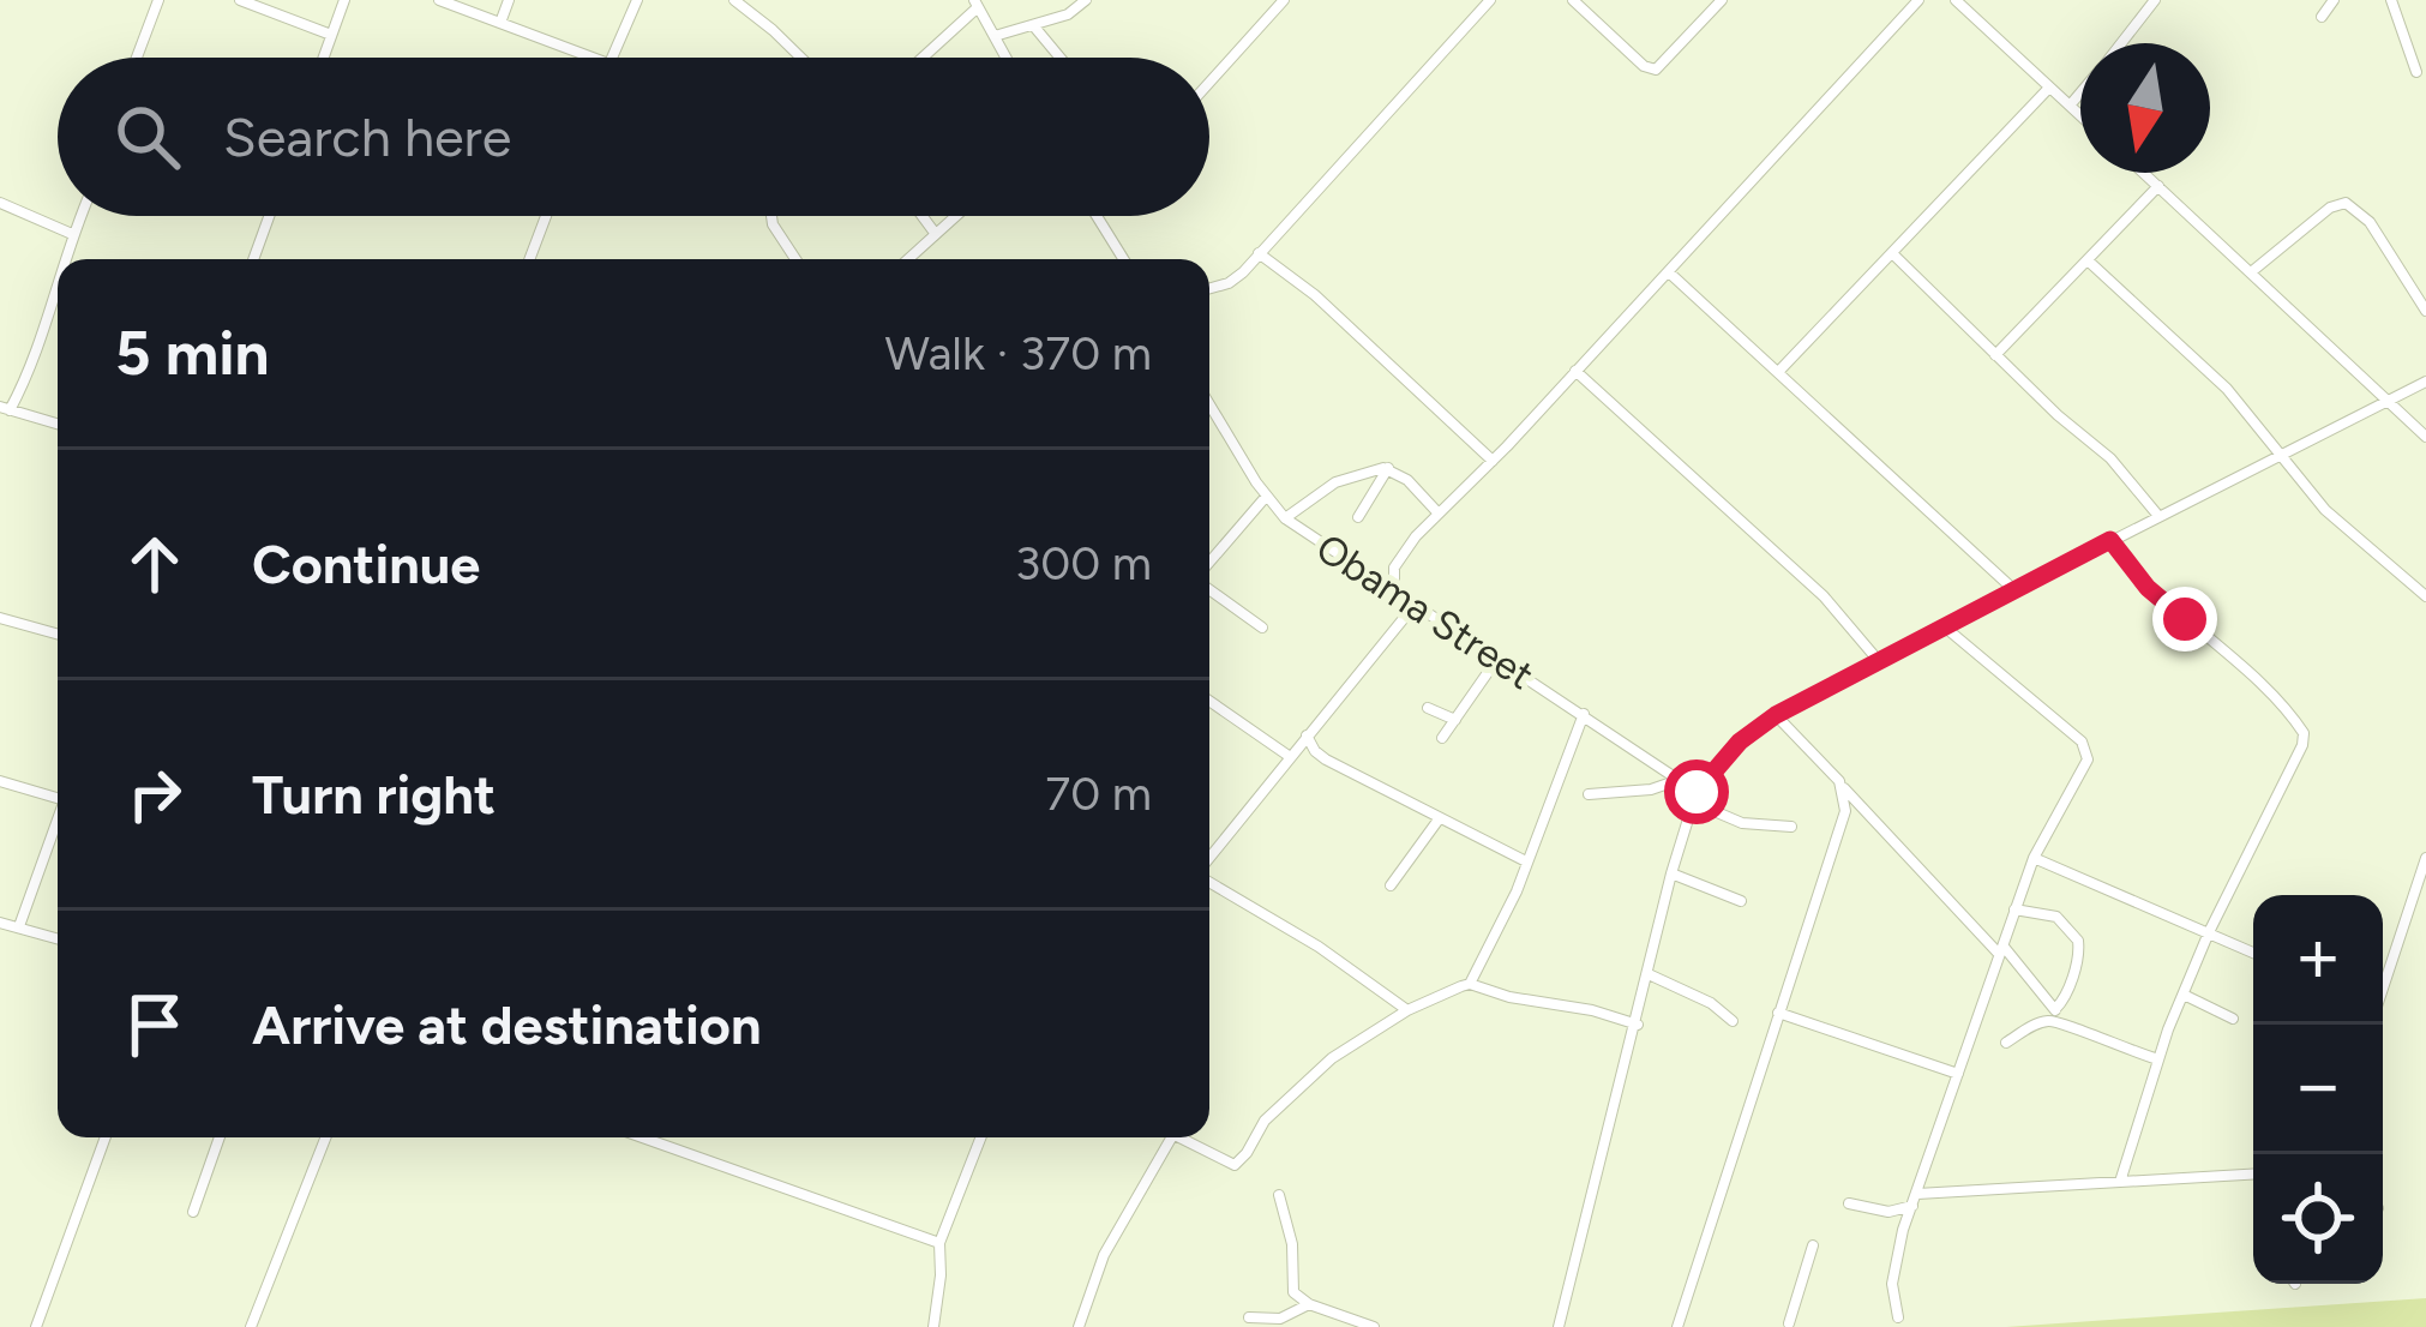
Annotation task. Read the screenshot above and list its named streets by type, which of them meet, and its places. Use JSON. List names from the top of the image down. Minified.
{"streets":{"street":["Obama Street"]},"north":"bottom","page":{"search":"Search here","heading":["5 min","Walk · 370 m"],"list":[["Continue","300 m"],["Turn right","70 m"],"Arrive at destination"],"map_buttons":["+","−"]}}
